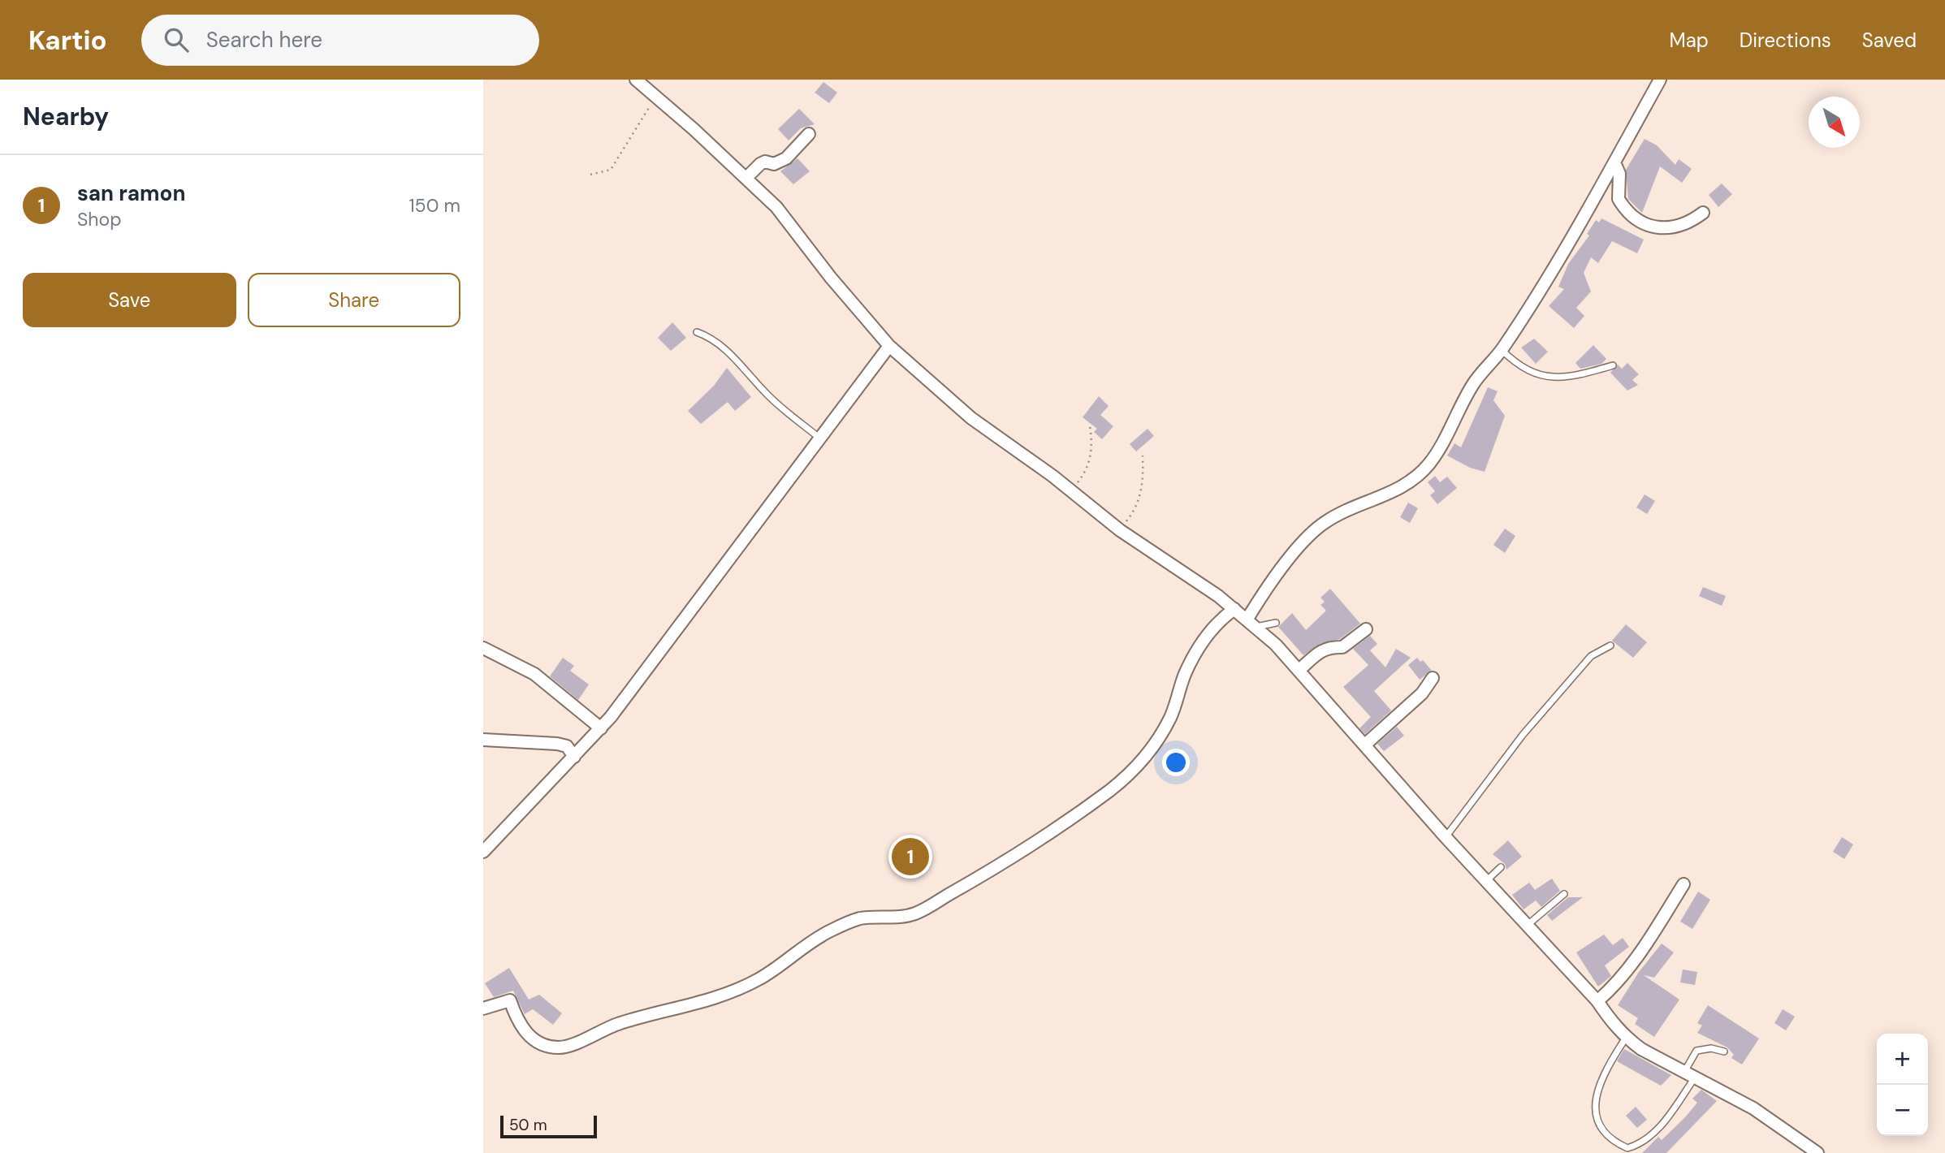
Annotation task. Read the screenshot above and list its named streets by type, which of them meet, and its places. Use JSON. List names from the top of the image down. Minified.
{"scale_bar":"50 m","north":"bottom right","page":{"header":"Kartio","search":"Search here","nav":["Map","Directions","Saved"],"heading":"Nearby","list":[{"mark":"1","name":"san ramon","note":"Shop","value":"150 m"}],"buttons":["Save","Share"],"pins":"1","map_buttons":["+","−"],"scale":"50 m"}}
